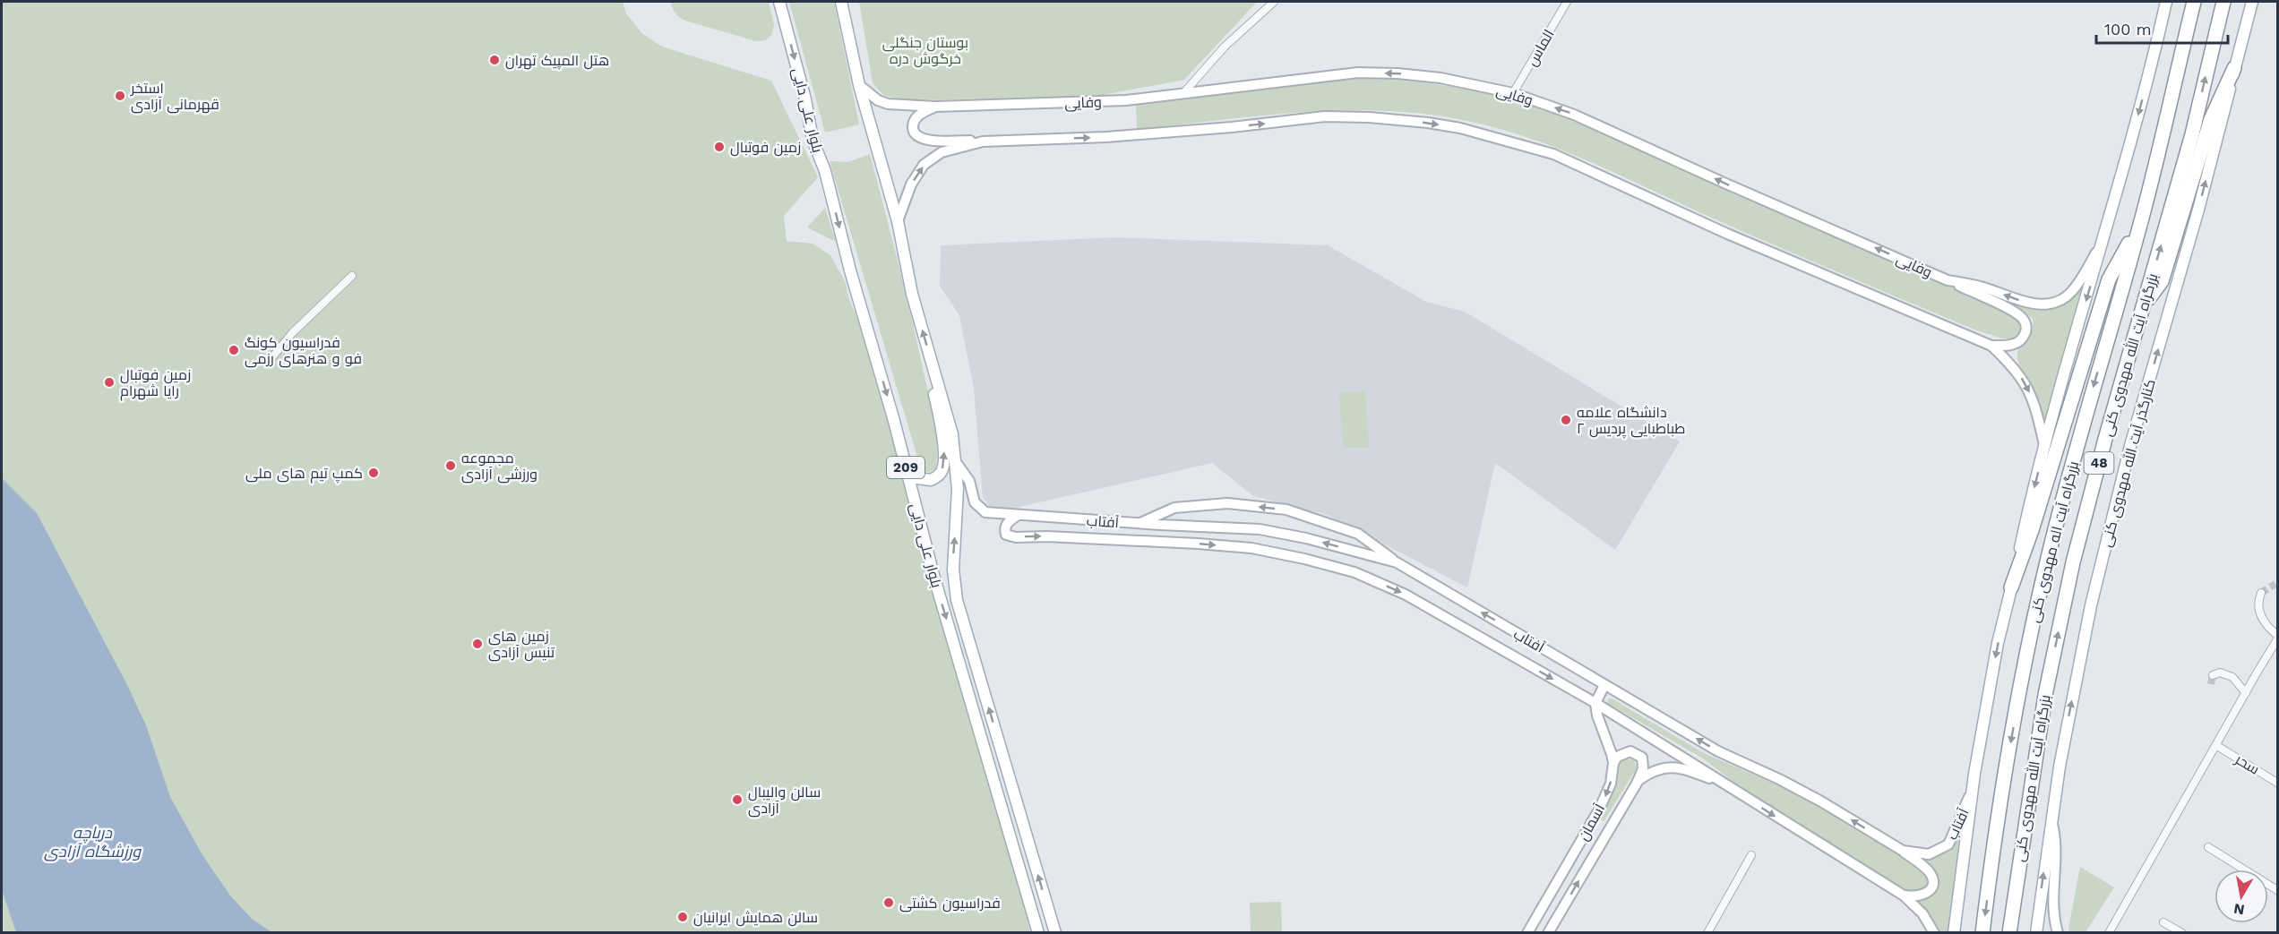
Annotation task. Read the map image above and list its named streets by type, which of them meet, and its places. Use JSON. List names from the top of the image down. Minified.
{"streets":{"highway":["بزرگراه آیت الله مهدوی کنی","48","بزرگراه آیت اله مهدوی کنی"],"main road":["بلوار علی دایی","کنارگذر آیت الله مهدوی کنی","209"],"street":["الماس","وفایی","آفتاب","سحر","آسمان"]},"crossings":[["الماس","وفایی"],["وفایی","بلوار علی دایی"],["بلوار علی دایی","آفتاب"],["آفتاب","آسمان"]],"water":["دریاچه ورزشگاه آزادی"],"parks":["بوستان جنگلی خرگوش دره"],"places":["هتل المپیک تهران","استخر قهرمانی آزادی","زمین فوتبال","فدراسیون کونگ فو و هنرهای رزمی","زمین فوتبال رایا شهرام","دانشگاه علامه طباطبایی پردیس ۲","مجموعه ورزشی آزادی","کمپ تیم های ملی","زمین های تنیس آزادی","سالن والیبال آزادی","فدراسیون کشتی","سالن همایش ایرانیان"],"scale_bar":"100 m","north":"bottom"}
